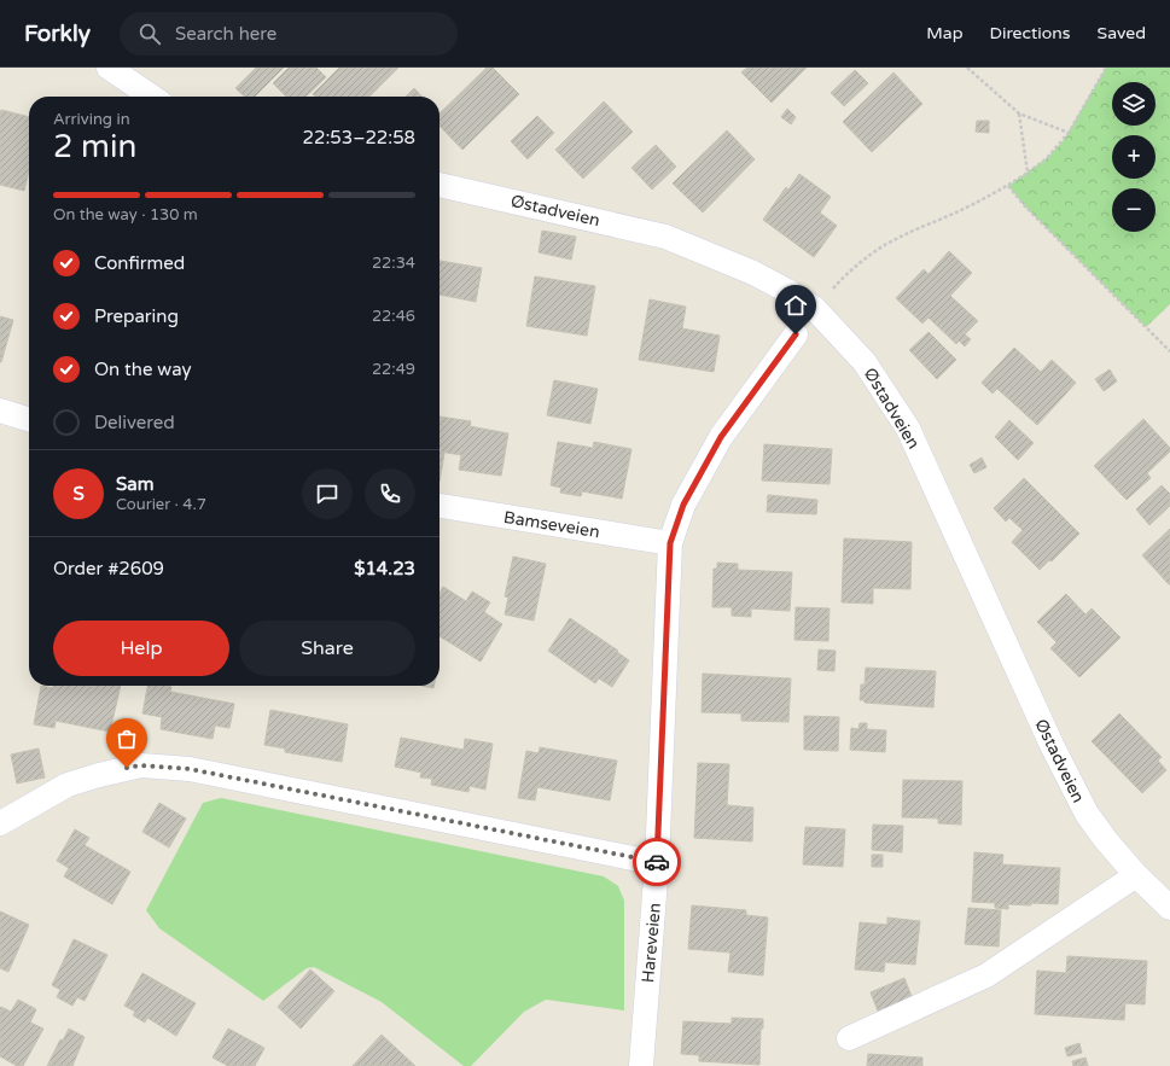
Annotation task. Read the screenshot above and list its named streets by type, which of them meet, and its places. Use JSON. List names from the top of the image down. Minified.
{"streets":{"street":["Østadveien","Bamseveien","Hareveien"]},"crossings":[["Bamseveien","Hareveien"]],"page":{"header":"Forkly","search":"Search here","nav":["Map","Directions","Saved"],"map_buttons":["+","−"],"heading":["2 min","Arriving in","22:53–22:58"],"panel":["Sam","Courier · 4.7","Order #2609","$14.23"],"bar":"On the way · 130 m","list":[["Confirmed","22:34"],["Preparing","22:46"],["On the way","22:49"],"Delivered"],"round":"S","buttons":["Help","Share"]}}
